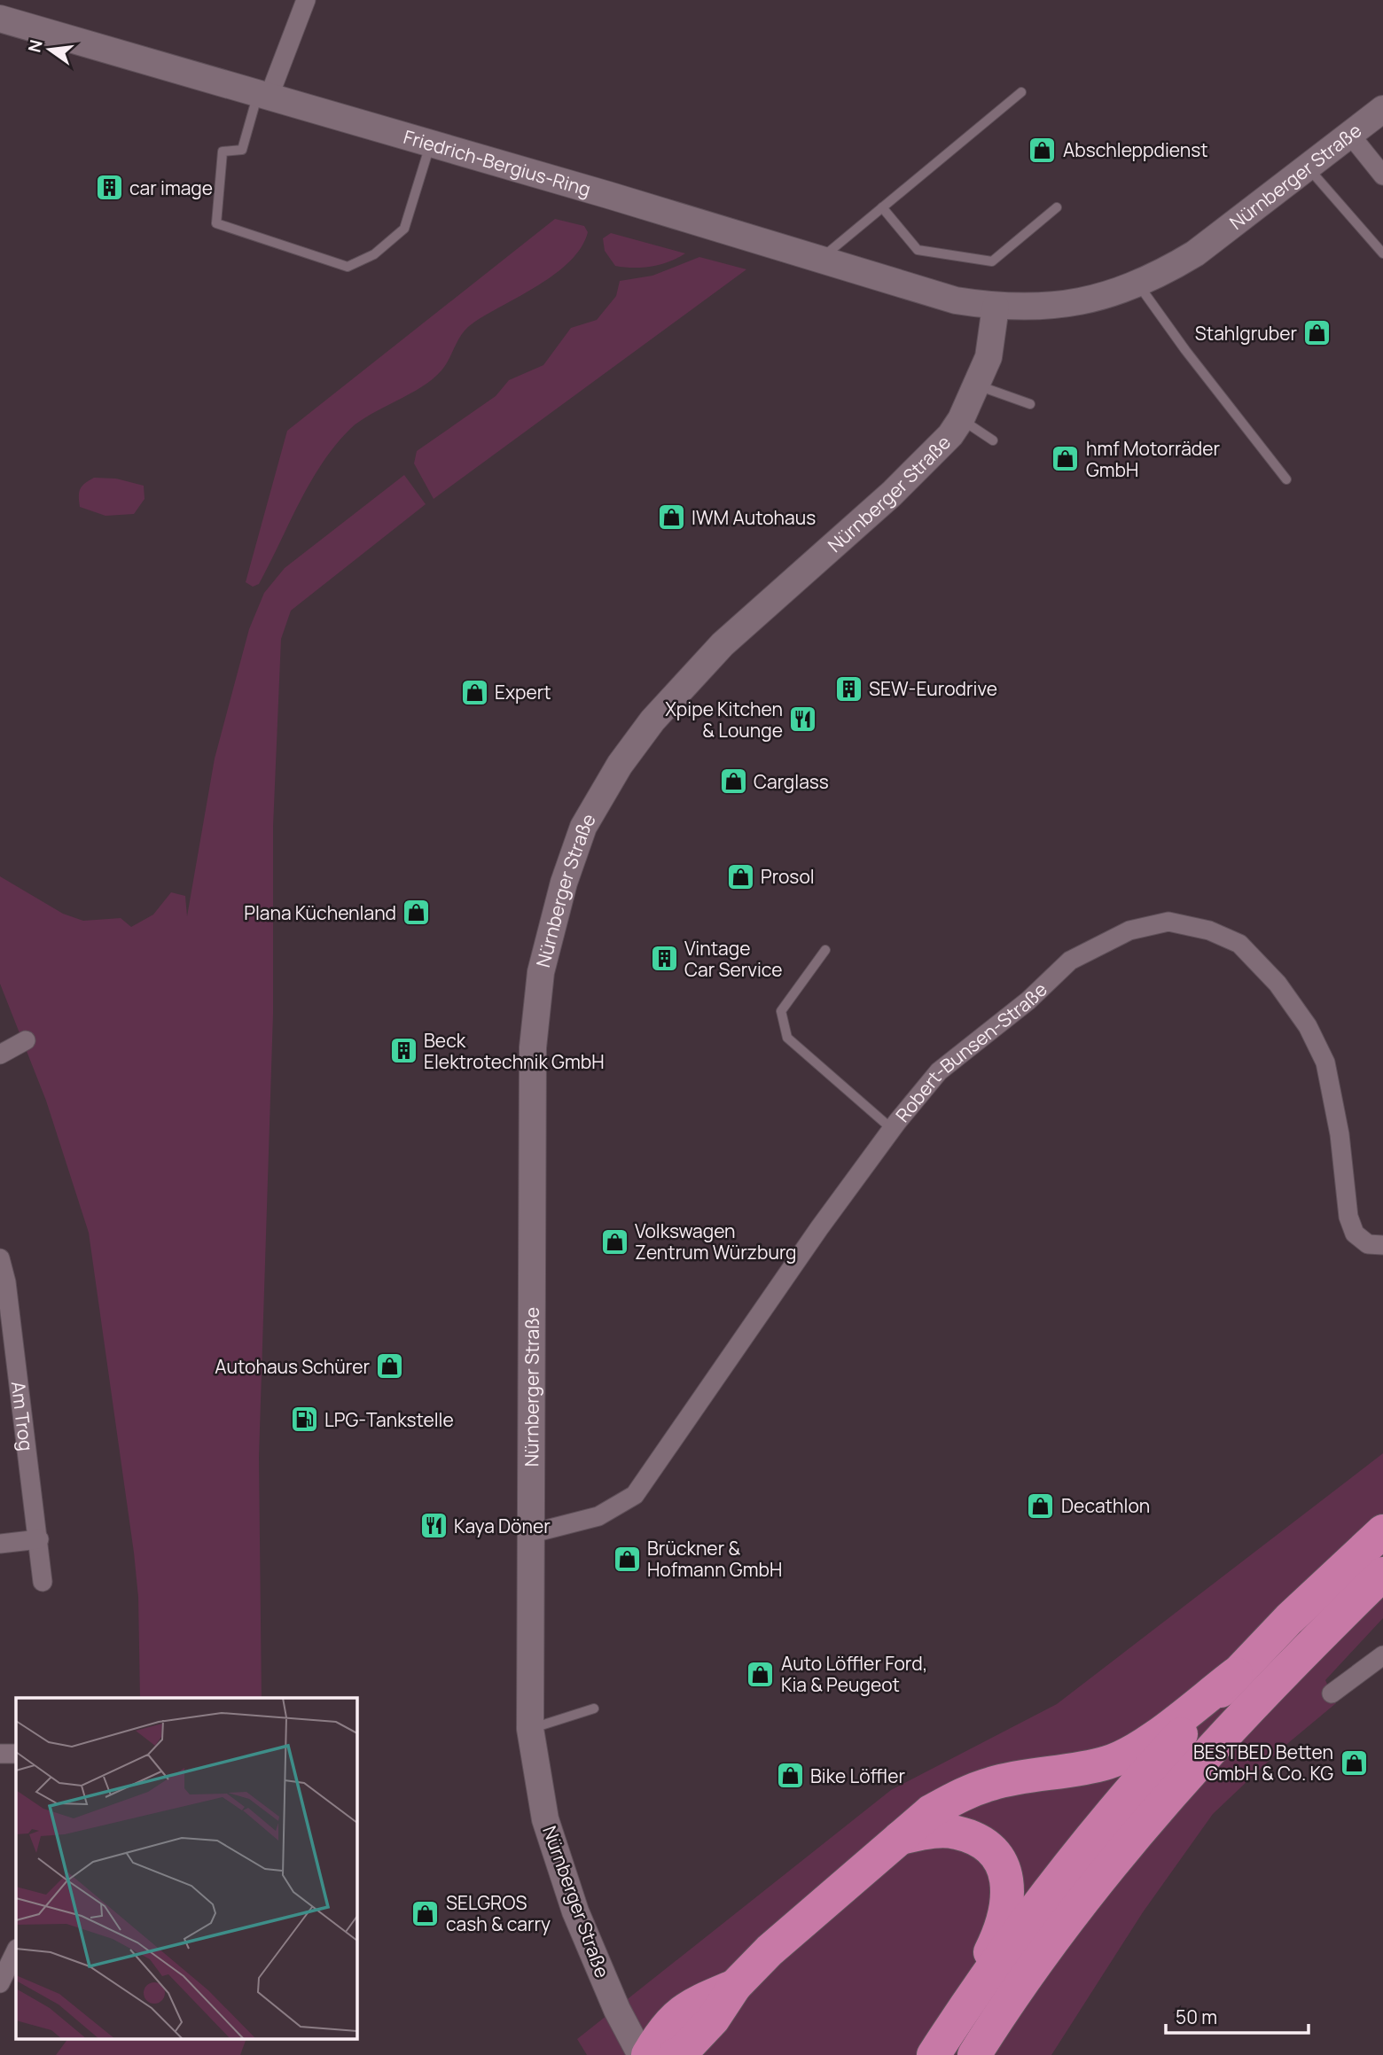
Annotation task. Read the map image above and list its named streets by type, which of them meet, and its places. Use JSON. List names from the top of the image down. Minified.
{"streets":{"street":["Friedrich-Bergius-Ring","Nürnberger Straße","Robert-Bunsen-Straße","Am Trog"]},"crossings":[["Friedrich-Bergius-Ring","Nürnberger Straße"],["Nürnberger Straße","Robert-Bunsen-Straße"]],"places":{"shop":["Abschleppdienst","Stahlgruber","hmf Motorräder GmbH","IWM Autohaus","Expert","Carglass","Prosol","Plana Küchenland","Volkswagen Zentrum Würzburg","Autohaus Schürer","Decathlon","Brückner & Hofmann GmbH","Auto Löffler Ford, Kia & Peugeot","BESTBED Betten GmbH & Co. KG","Bike Löffler","SELGROS cash & carry"],"building":["car image","SEW-Eurodrive","Vintage Car Service","Beck Elektrotechnik GmbH"],"restaurant":["Xpipe Kitchen & Lounge","Kaya Döner"],"fuel station":["LPG-Tankstelle"]},"scale_bar":"50 m","north":"left"}
